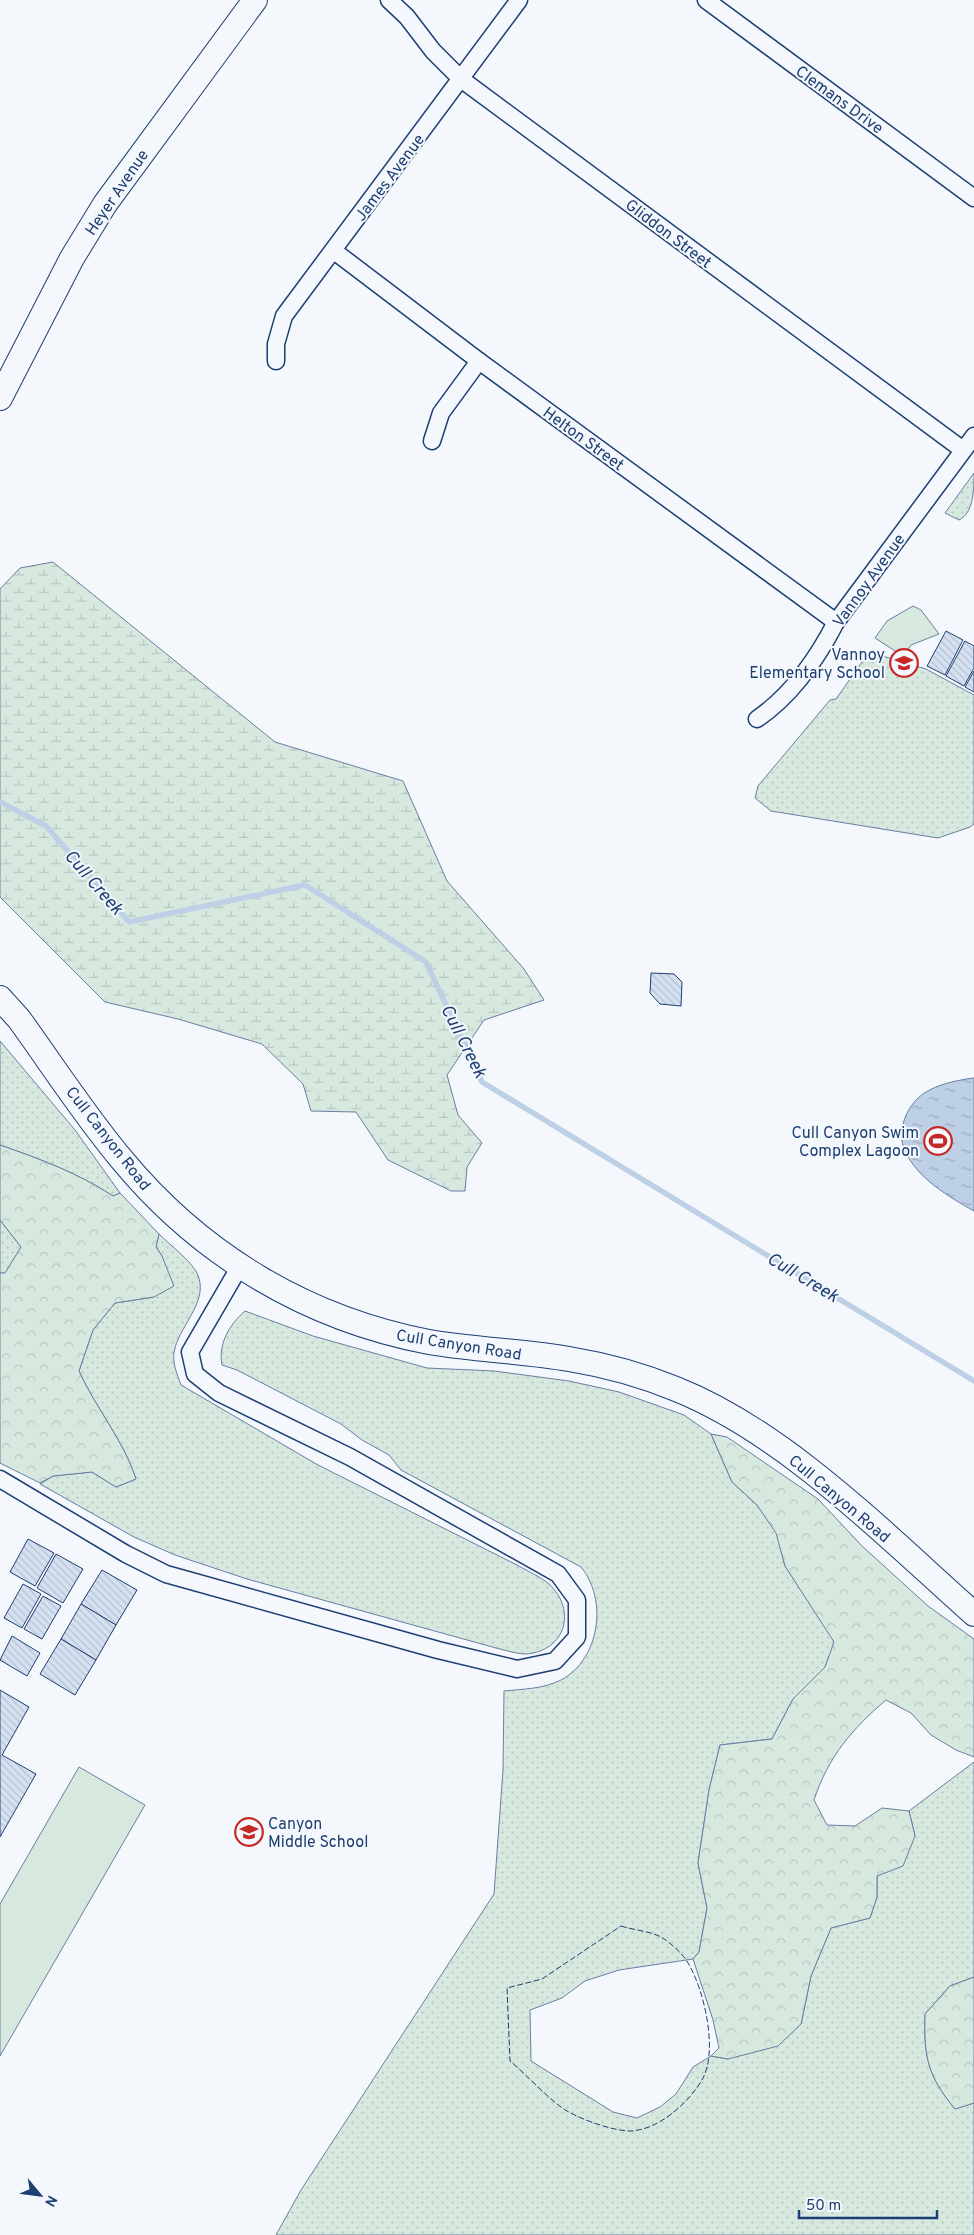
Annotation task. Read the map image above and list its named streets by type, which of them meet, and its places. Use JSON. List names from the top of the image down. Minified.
{"streets":{"street":["Clemans Drive","James Avenue","Heyer Avenue","Gliddon Street","Helton Street","Vannoy Avenue","Cull Canyon Road"]},"crossings":[["James Avenue","Gliddon Street"],["James Avenue","Helton Street"],["Gliddon Street","Vannoy Avenue"],["Helton Street","Vannoy Avenue"]],"water":["Cull Creek"],"places":{"school or university":["Vannoy Elementary School","Canyon Middle School"],"sports":["Cull Canyon Swim Complex Lagoon"]},"scale_bar":"50 m","north":"bottom right"}
